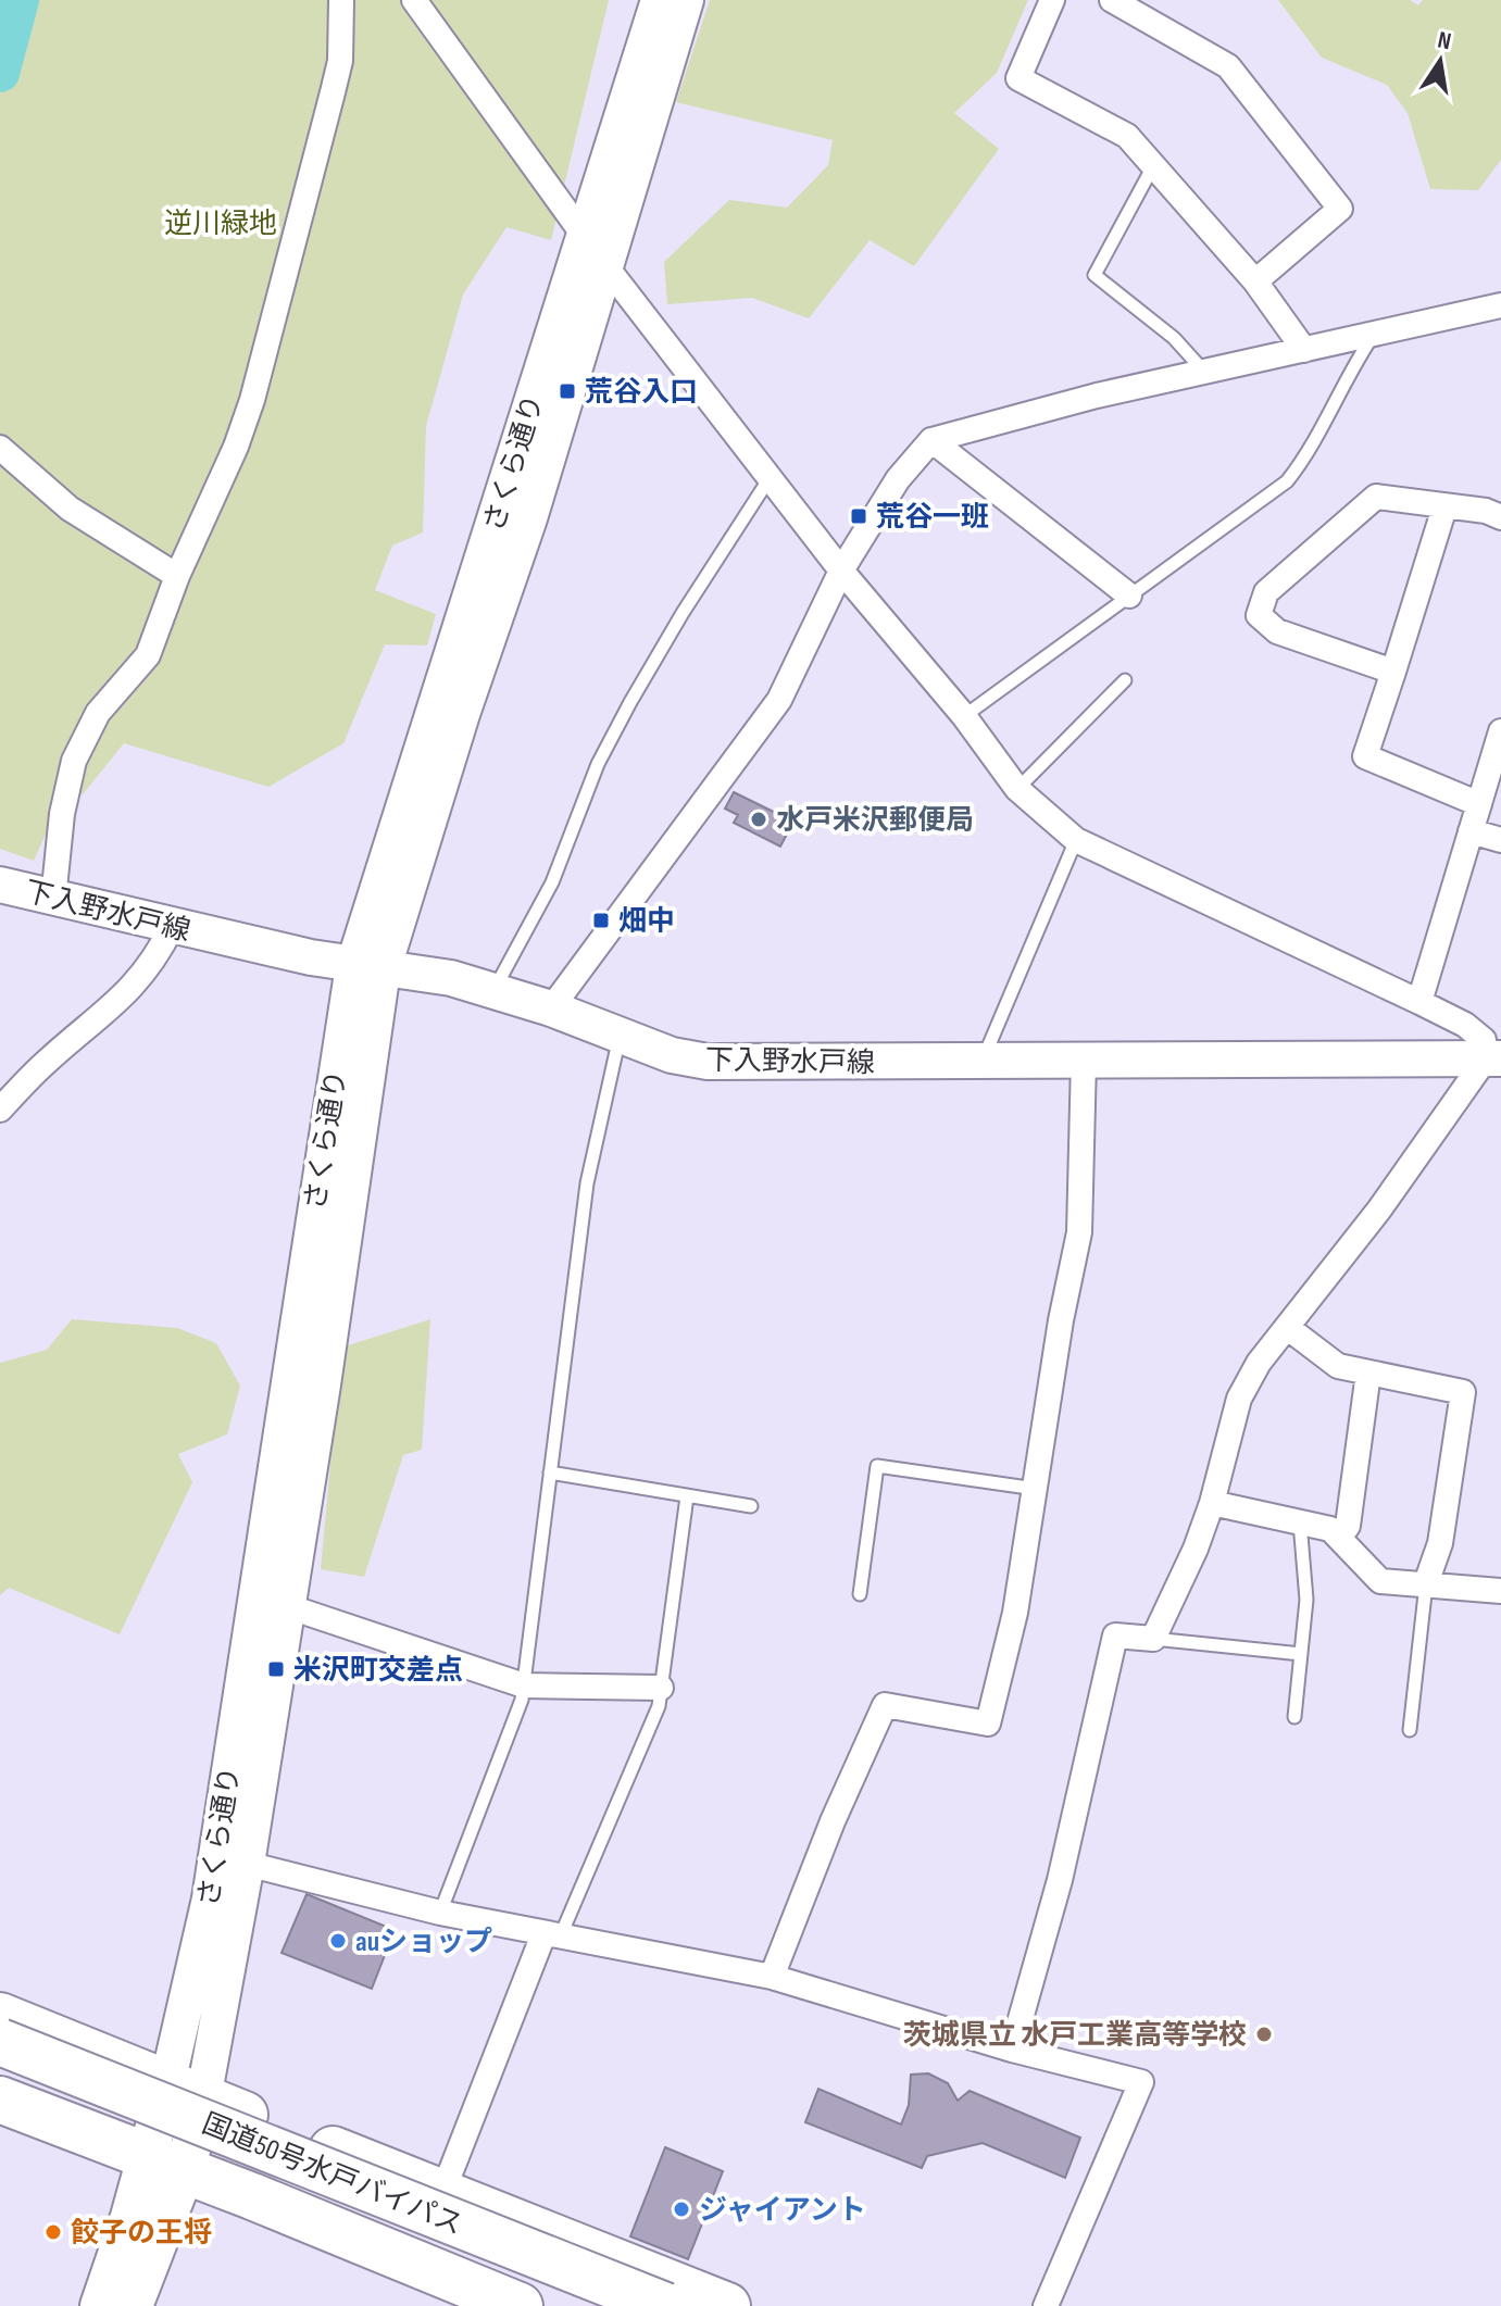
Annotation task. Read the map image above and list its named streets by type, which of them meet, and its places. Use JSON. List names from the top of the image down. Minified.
{"streets":{"highway":["国道50号水戸バイパス"],"main road":["さくら通り"],"street":["下入野水戸線"]},"crossings":[["さくら通り","下入野水戸線"]],"parks":["逆川緑地"],"places":{"transit":["荒谷入口","荒谷一班","畑中","米沢町交差点"],"other":["水戸米沢郵便局","auショップ","茨城県立 水戸工業高等学校","ジャイアント","餃子の王将"]},"north":"top"}
